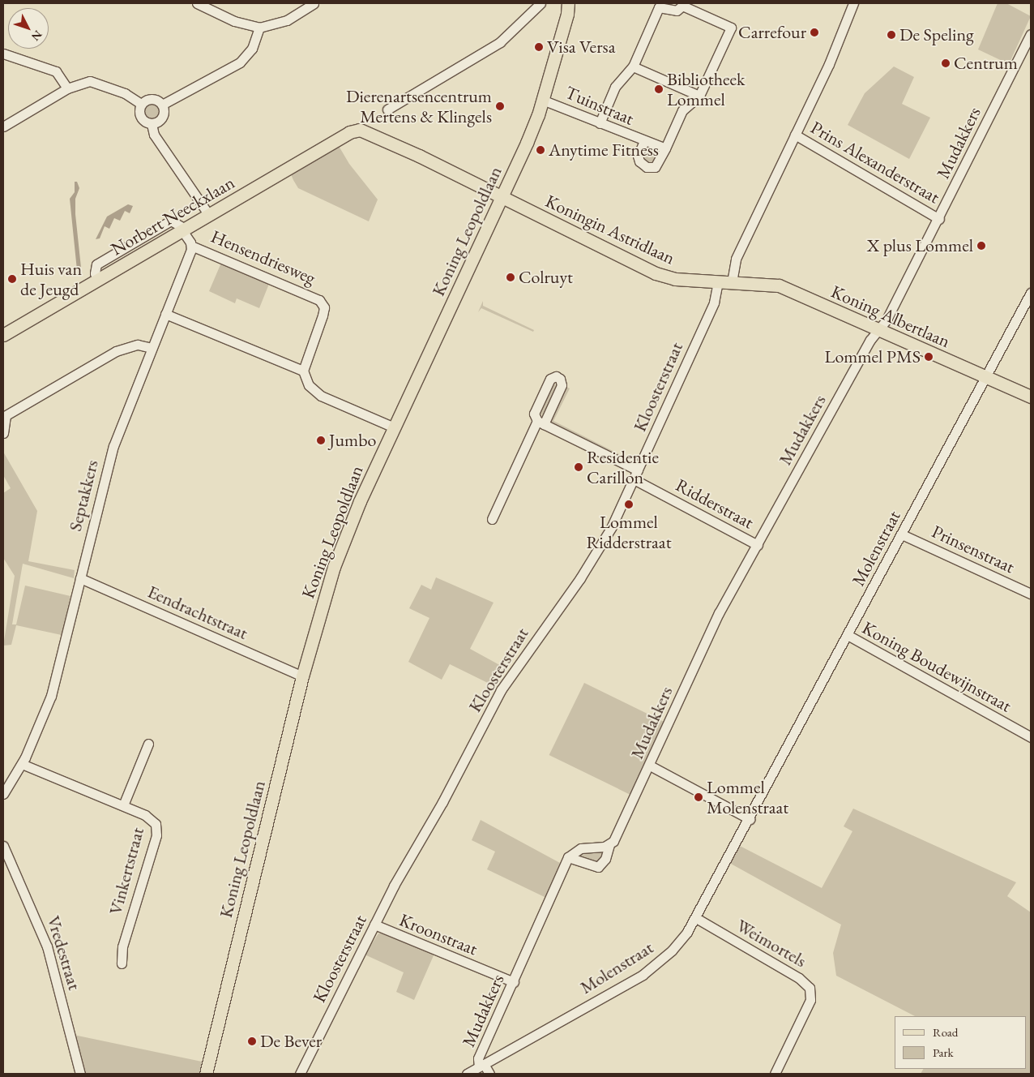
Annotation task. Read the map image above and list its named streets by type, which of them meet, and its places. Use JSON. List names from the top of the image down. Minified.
{"streets":{"main road":["Norbert Neeckxlaan","Koningin Astridlaan","Koning Leopoldlaan","Koning Albertlaan"],"street":["Tuinstraat","Mudakkers","Prins Alexanderstraat","Hensendriesweg","Kloosterstraat","Septakkers","Ridderstraat","Molenstraat","Prinsenstraat","Eendrachtstraat","Koning Boudewijnstraat","Vinkertstraat","Kroonstraat","Weimortels","Vredestraat"]},"crossings":[["Tuinstraat","Koning Leopoldlaan"],["Mudakkers","Prins Alexanderstraat"],["Mudakkers","Koning Albertlaan"],["Mudakkers","Ridderstraat"],["Mudakkers","Molenstraat"],["Mudakkers","Kroonstraat"],["Norbert Neeckxlaan","Koningin Astridlaan"],["Koningin Astridlaan","Koning Leopoldlaan"],["Koningin Astridlaan","Koning Albertlaan"],["Koningin Astridlaan","Kloosterstraat"],["Koning Leopoldlaan","Eendrachtstraat"],["Hensendriesweg","Septakkers"],["Koning Albertlaan","Molenstraat"],["Kloosterstraat","Ridderstraat"],["Kloosterstraat","Kroonstraat"],["Septakkers","Eendrachtstraat"],["Septakkers","Vinkertstraat"],["Molenstraat","Prinsenstraat"],["Molenstraat","Koning Boudewijnstraat"],["Molenstraat","Weimortels"]],"places":["Carrefour","De Speling","Visa Versa","Centrum","Bibliotheek Lommel","Dierenartsencentrum Mertens & Klingels","Anytime Fitness","X plus Lommel","Colruyt","Huis van de Jeugd","Lommel PMS","Jumbo","Residentie Carillon","Lommel Ridderstraat","Lommel Molenstraat","De Bever"],"legend":["Road","Park"],"north":"bottom right"}
